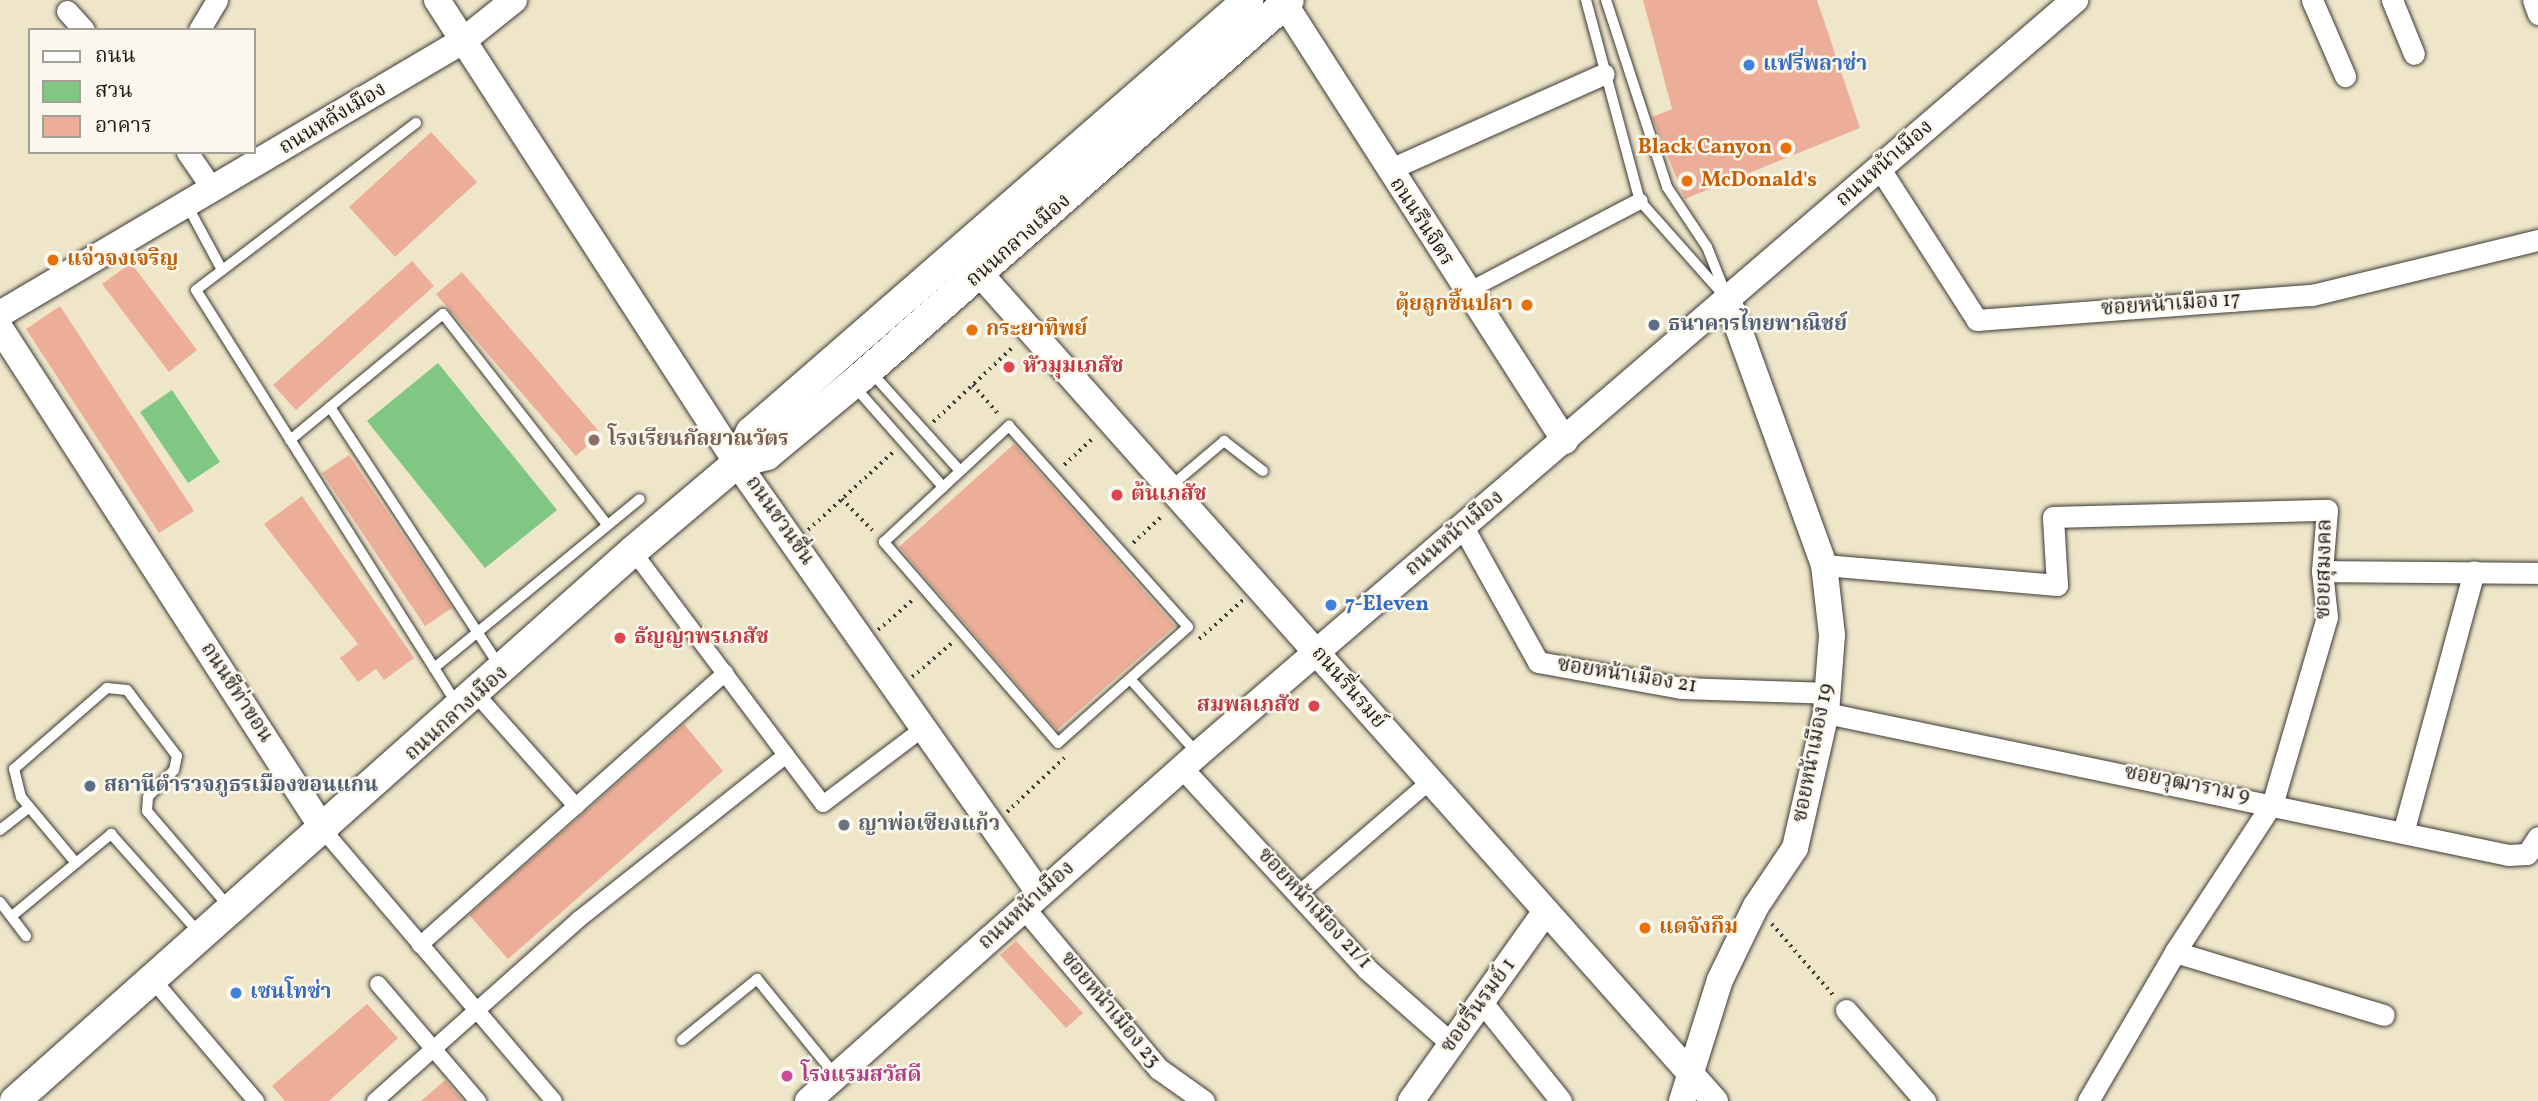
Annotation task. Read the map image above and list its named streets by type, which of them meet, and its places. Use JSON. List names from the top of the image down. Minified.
{"streets":{"main road":["ถนนกลางเมือง"],"street":["ถนนหลังเมือง","ถนนหน้าเมือง","ถนนรึนจิตร","ซอยหน้าเมือง 17","ถนนชวนชื่น","ซอยสุมงคล","ซอยหน้าเมือง 21","ถนนรื่นรมย์","ถนนชีท่าขอน","ซอยหน้าเมือง 19","ซอยวุฒาราม 9","ซอยหน้าเมือง 21/1","ซอยรื่นรมย์ 1","ซอยหน้าเมือง 23"]},"crossings":[["ถนนหลังเมือง","ถนนชวนชื่น"],["ถนนหน้าเมือง","ถนนรึนจิตร"],["ถนนหน้าเมือง","ซอยหน้าเมือง 17"],["ถนนหน้าเมือง","ถนนชวนชื่น"],["ถนนหน้าเมือง","ซอยหน้าเมือง 21"],["ถนนหน้าเมือง","ถนนรื่นรมย์"],["ถนนหน้าเมือง","ซอยหน้าเมือง 19"],["ถนนหน้าเมือง","ซอยหน้าเมือง 21/1"],["ถนนหน้าเมือง","ซอยหน้าเมือง 23"],["ถนนรึนจิตร","ถนนกลางเมือง"],["ถนนกลางเมือง","ถนนชวนชื่น"],["ถนนกลางเมือง","ถนนรื่นรมย์"],["ถนนกลางเมือง","ถนนชีท่าขอน"],["ถนนชวนชื่น","ซอยหน้าเมือง 23"],["ซอยสุมงคล","ซอยหน้าเมือง 19"],["ซอยสุมงคล","ซอยวุฒาราม 9"],["ซอยหน้าเมือง 21","ซอยหน้าเมือง 19"],["ซอยหน้าเมือง 21","ซอยวุฒาราม 9"],["ถนนรื่นรมย์","ซอยหน้าเมือง 19"],["ถนนรื่นรมย์","ซอยรื่นรมย์ 1"],["ซอยหน้าเมือง 19","ซอยวุฒาราม 9"],["ซอยหน้าเมือง 21/1","ซอยรื่นรมย์ 1"]],"places":["แฟรี่พลาซ่า","Black Canyon","McDonald's","แจ่วจงเจริญ","ตุ้ยลูกชิ้นปลา","ธนาคารไทยพาณิชย์","กระยาทิพย์","หัวมุมเภสัช","โรงเรียนกัลยาณวัตร","ต้นเภสัช","7-Eleven","ธัญญาพรเภสัช","สมพลเภสัช","สถานีตำรวจภูธรเมืองขอนแกน","ญาพ่อเซียงแก้ว","แดจังกึม","เซนโทซ่า","โรงแรมสวัสดี"],"legend":["ถนน","สวน","อาคาร"]}
